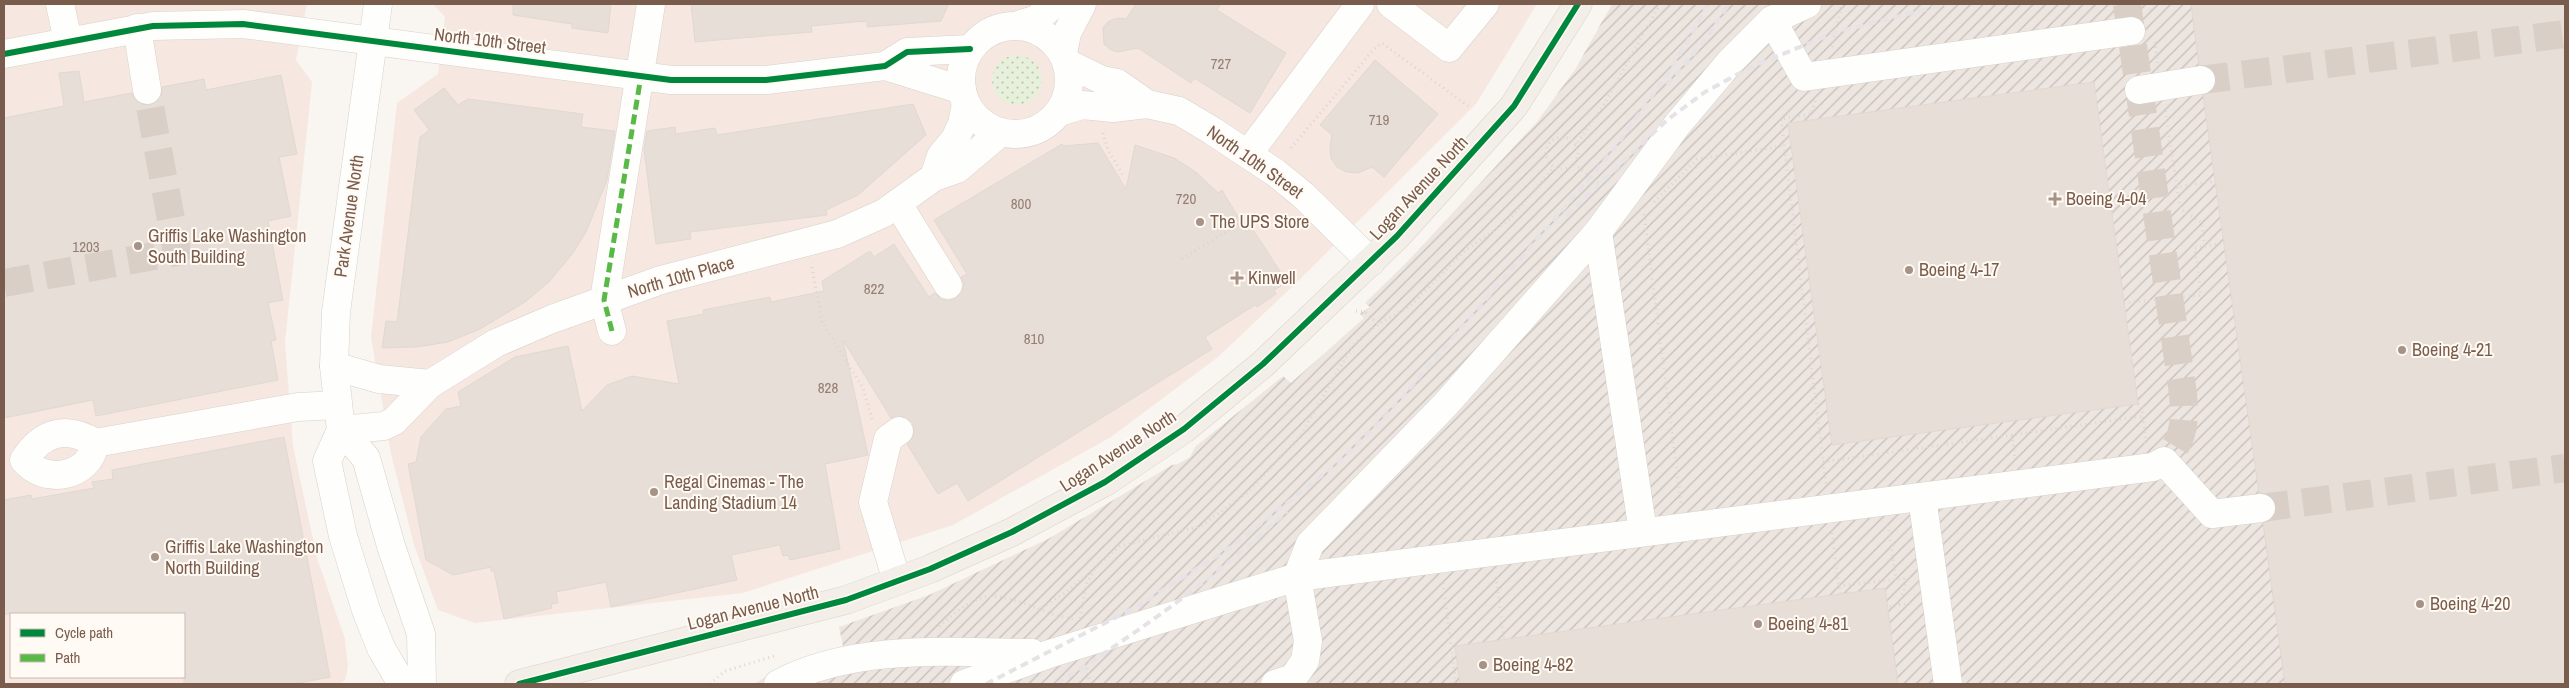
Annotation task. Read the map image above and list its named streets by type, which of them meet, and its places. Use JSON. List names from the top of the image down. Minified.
{"streets":{"main road":["Logan Avenue North"],"street":["North 10th Street","Park Avenue North","North 10th Place"]},"crossings":[["North 10th Street","Logan Avenue North"],["North 10th Street","Park Avenue North"],["North 10th Street","North 10th Place"],["Park Avenue North","North 10th Place"]],"places":{"health":["Boeing 4-04","Kinwell"],"other":["The UPS Store","Griffis Lake Washington South Building","Boeing 4-17","Boeing 4-21","Regal Cinemas - The Landing Stadium 14","Griffis Lake Washington North Building","Boeing 4-20","Boeing 4-81","Boeing 4-82"]},"house_numbers":["727","719","720","800","1203","822","810","828"],"legend":["Cycle path","Path"]}
